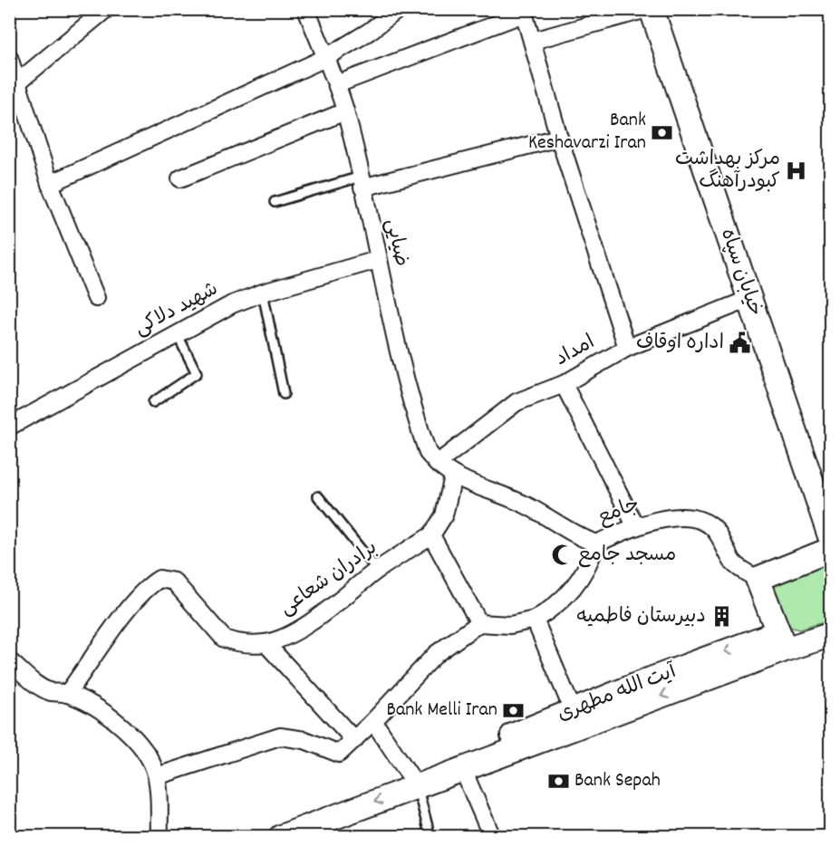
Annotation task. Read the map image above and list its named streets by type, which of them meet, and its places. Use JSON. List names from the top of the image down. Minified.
{"streets":{"main road":["خیابان سپاه","آیت الله مطهری"],"street":["ضیایی","شهید دلاکی","امداد","جامع","برادران شعاعی"]},"crossings":[["ضیایی","شهید دلاکی"],["ضیایی","امداد"],["ضیایی","جامع"],["خیابان سپاه","امداد"]],"one_way":["آیت الله مطهری"],"places":{"bank":["Bank Keshavarzi Iran","Bank Melli Iran","Bank Sepah"],"hospital":["مرکز بهداشت کبودرآهنگ"],"public building":["اداره اوقاف"],"mosque":["مسجد جامع"],"building":["دبیرستان فاطمیه"]}}
